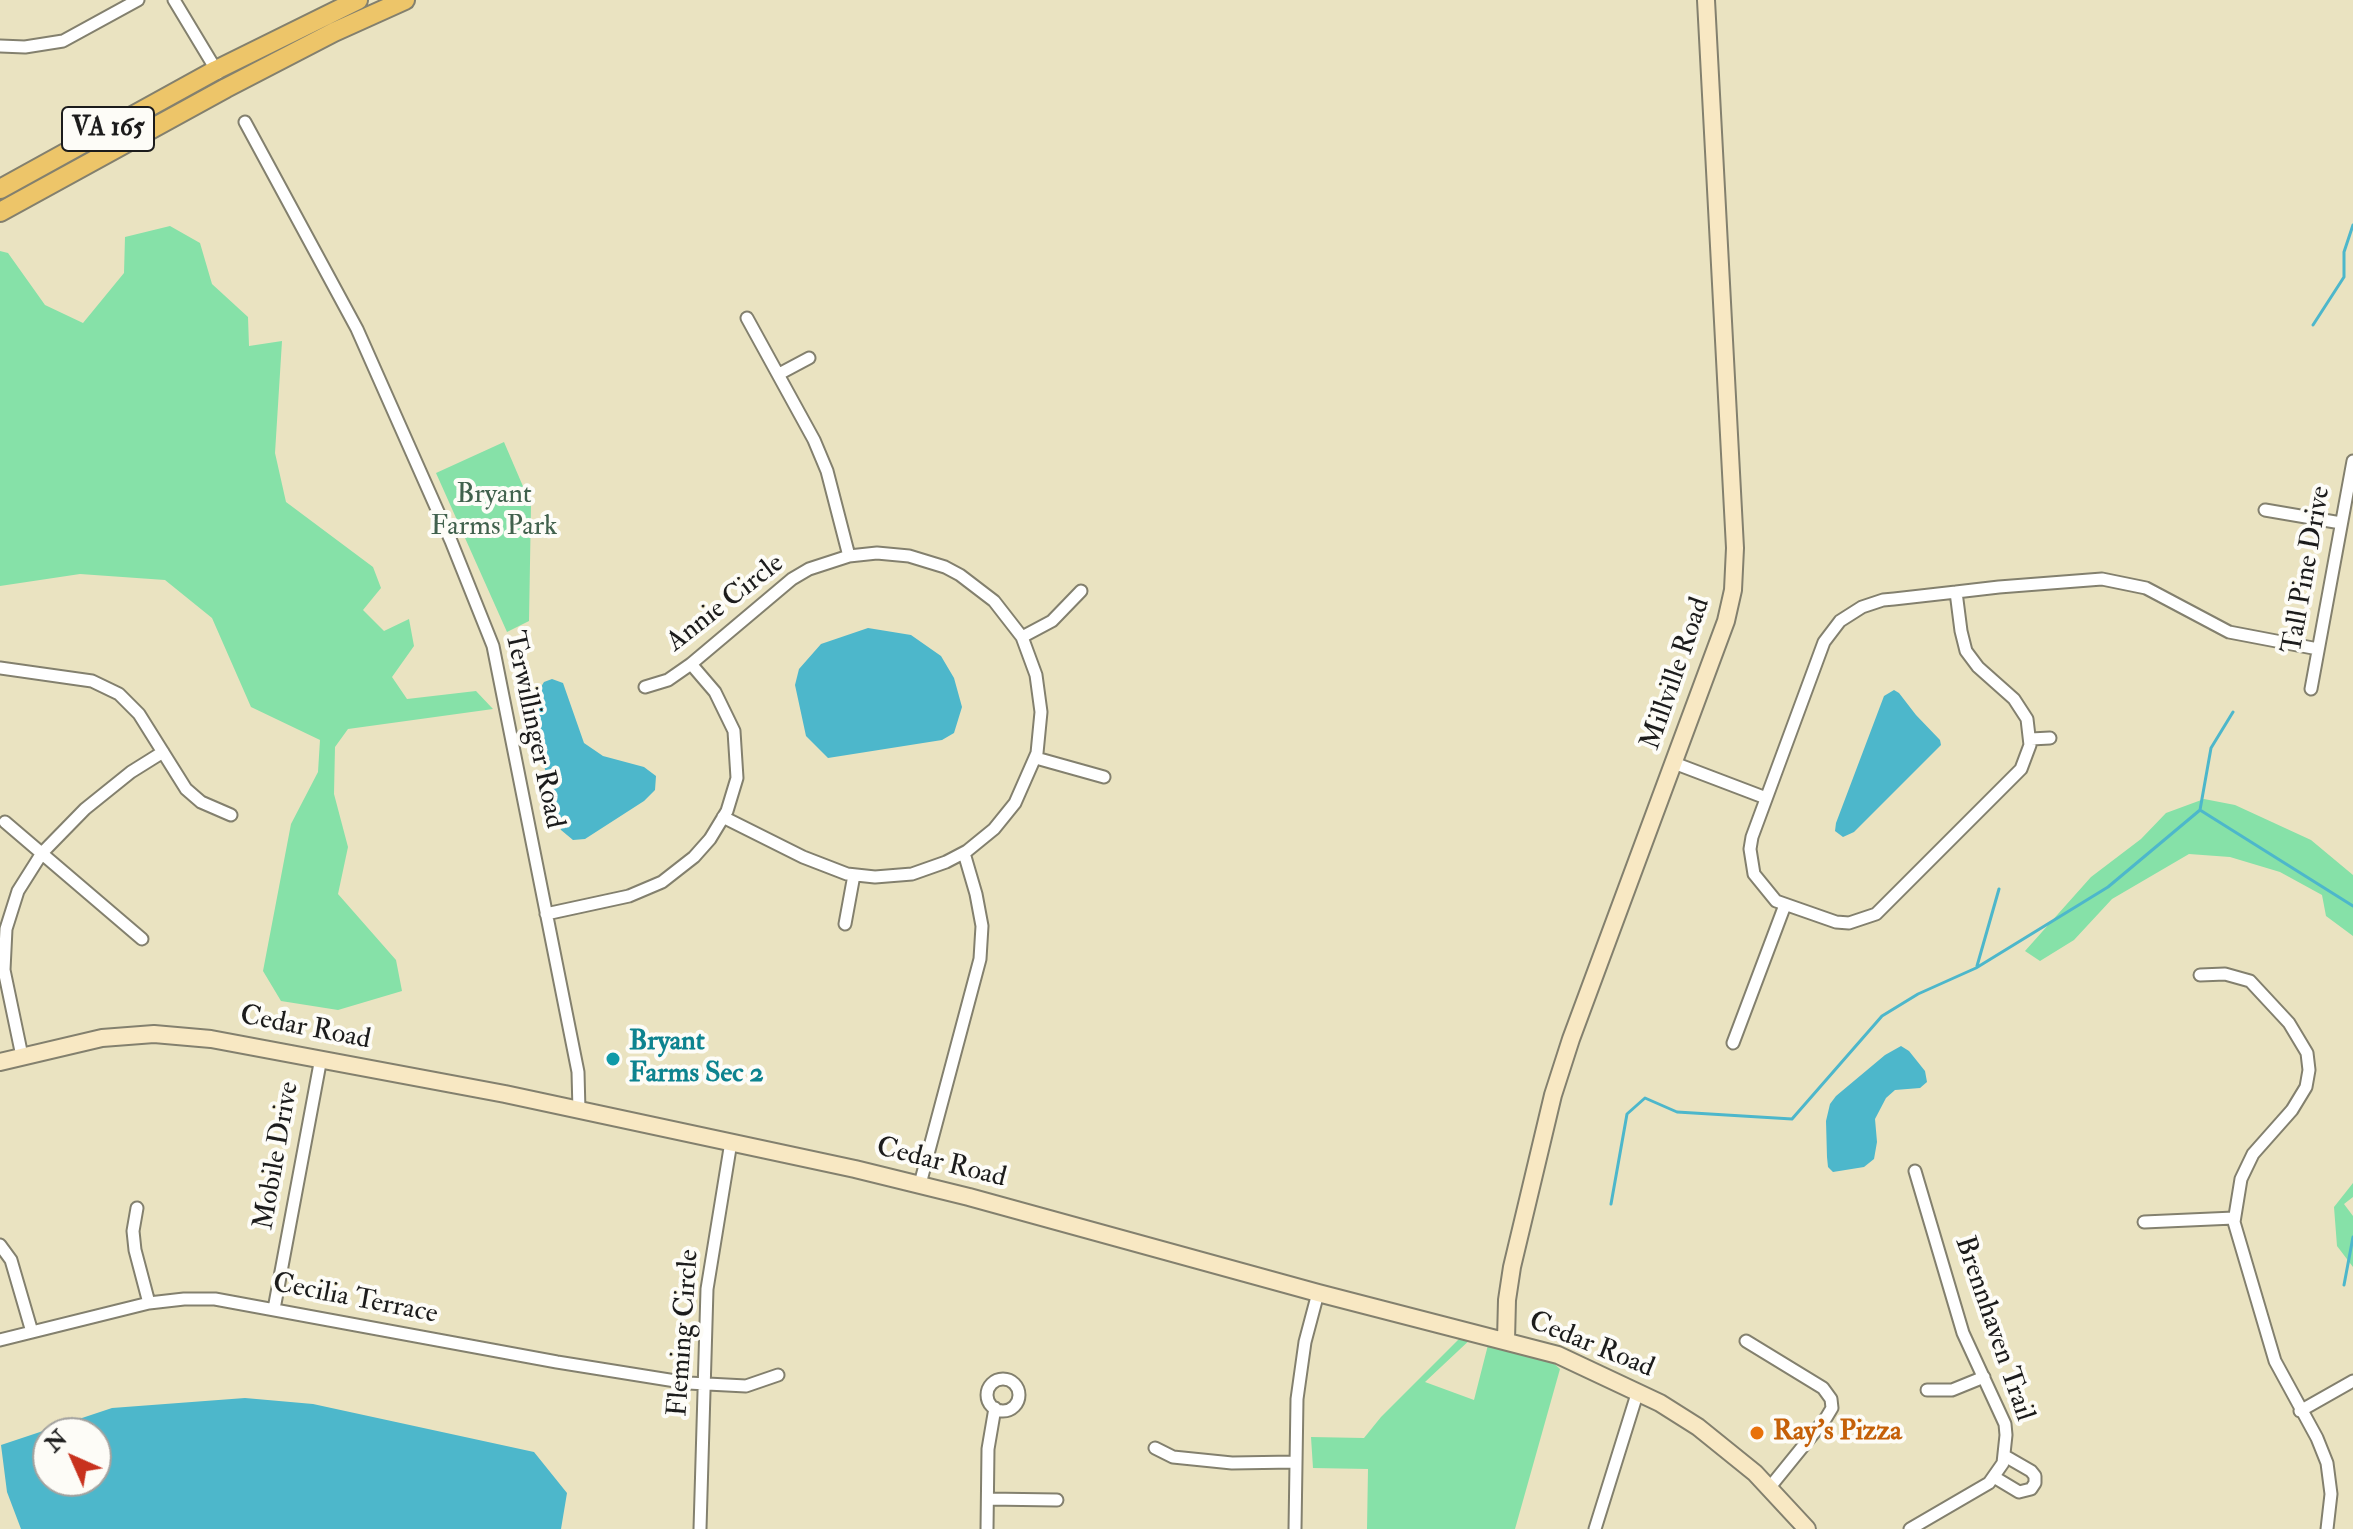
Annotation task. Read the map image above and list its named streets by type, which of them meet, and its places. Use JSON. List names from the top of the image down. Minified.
{"streets":{"main road":["VA 165"],"street":["Tall Pine Drive","Annie Circle","Millville Road","Terwillinger Road","Cedar Road","Mobile Drive","Cecilia Terrace","Brennhaven Trail","Fleming Circle"]},"crossings":[["Millville Road","Cedar Road"],["Terwillinger Road","Cedar Road"],["Cedar Road","Mobile Drive"],["Cedar Road","Fleming Circle"],["Mobile Drive","Cecilia Terrace"],["Cecilia Terrace","Fleming Circle"]],"parks":["Bryant Farms Park"],"places":["Bryant Farms Sec 2","Ray's Pizza"],"north":"top left"}
